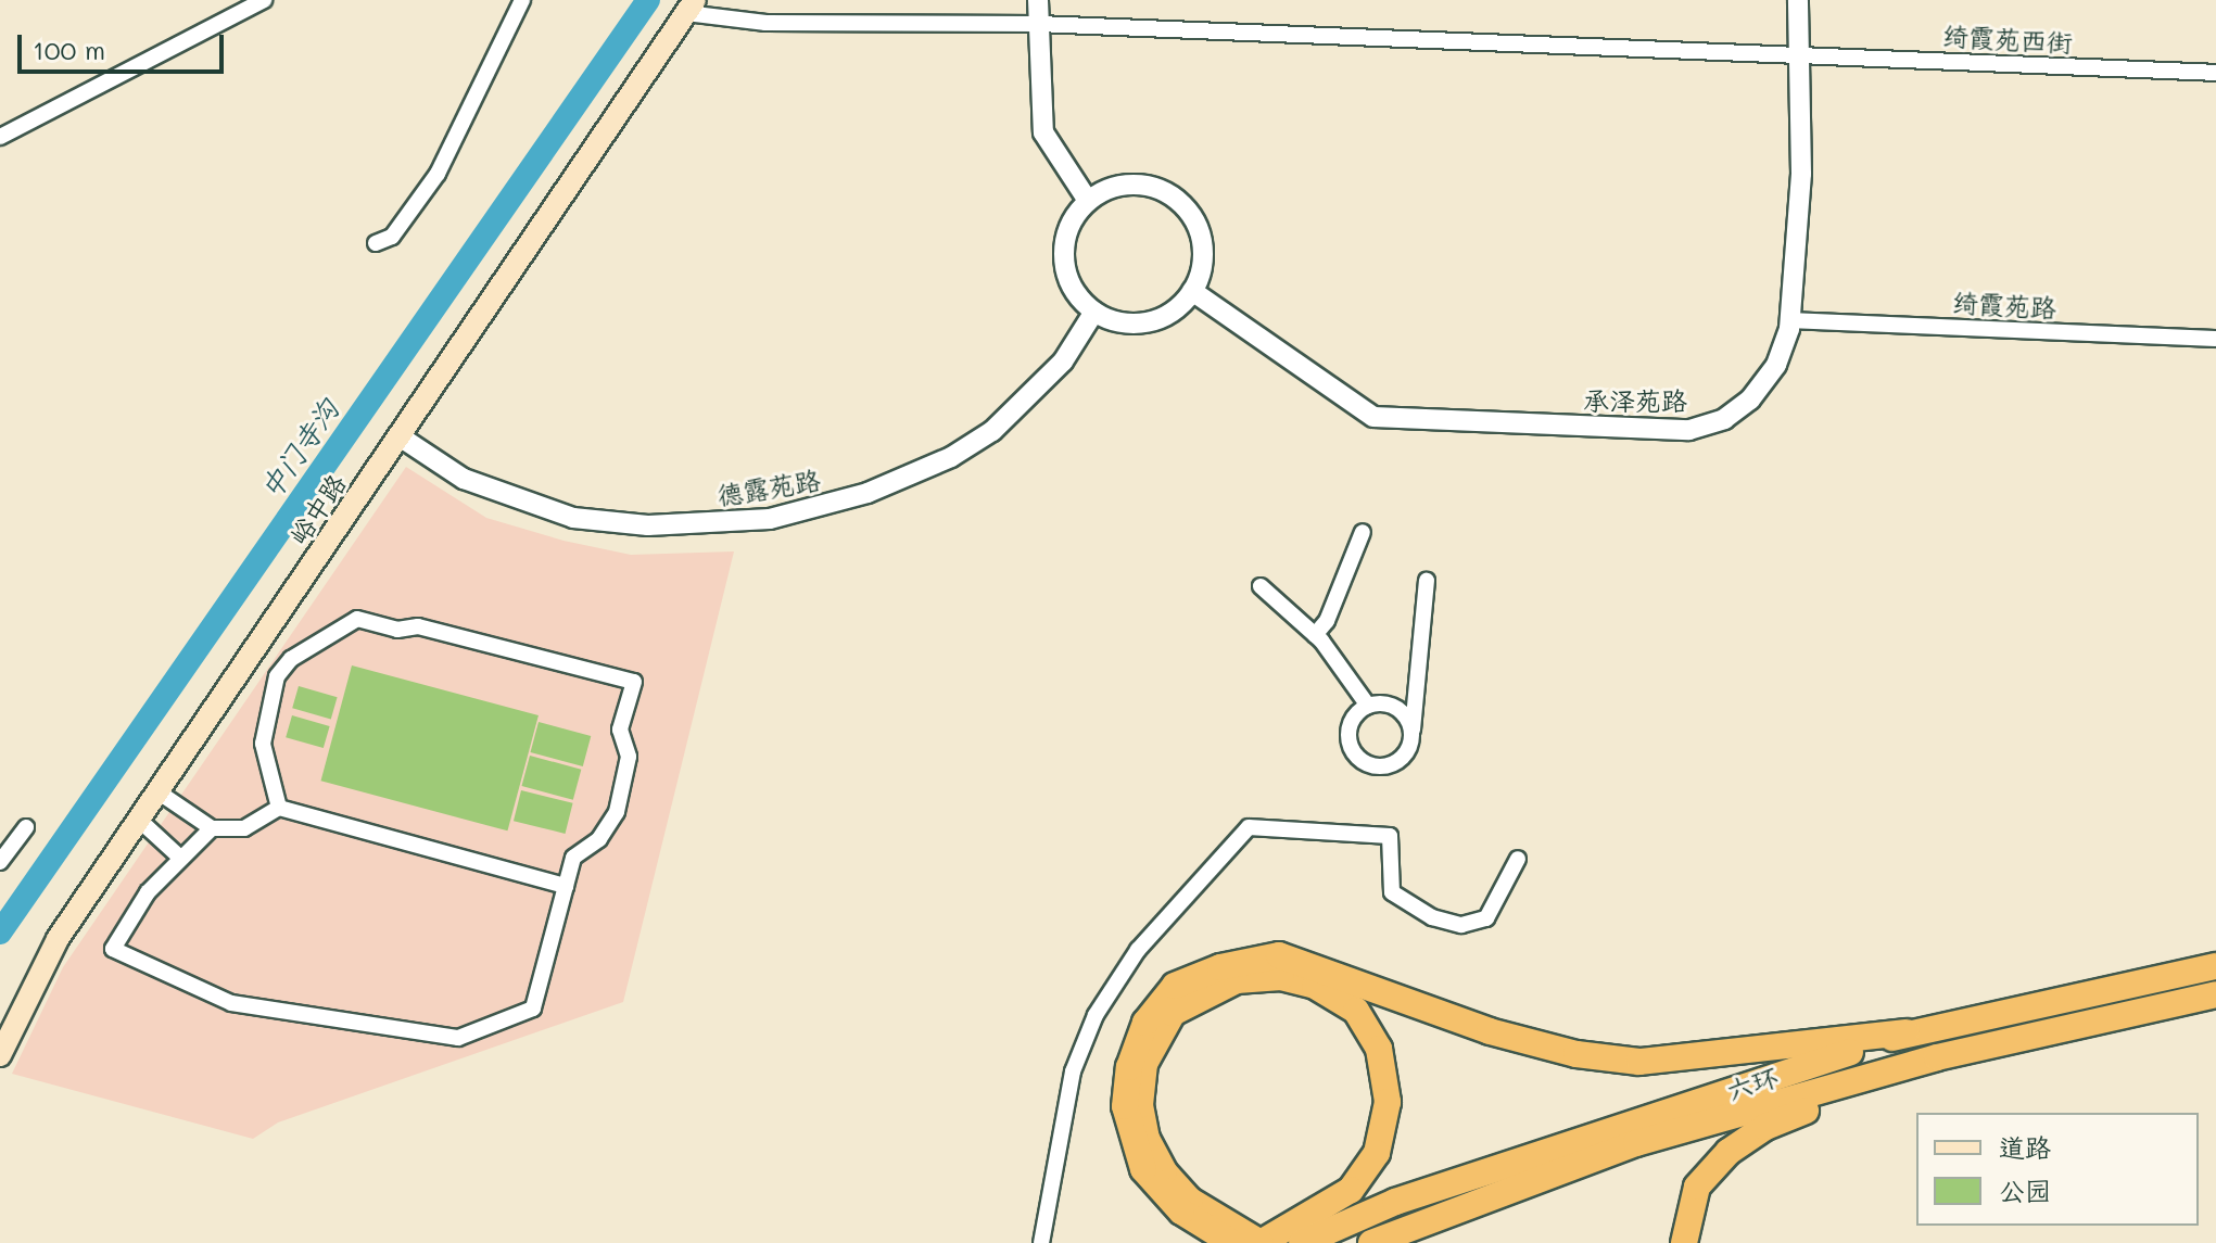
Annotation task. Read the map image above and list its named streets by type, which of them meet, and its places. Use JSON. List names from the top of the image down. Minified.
{"streets":{"highway":["六环"],"main road":["峪中路"],"street":["绮霞苑西街","绮霞苑路","承泽苑路","德露苑路"]},"crossings":[["绮霞苑西街","承泽苑路"],["绮霞苑西街","峪中路"],["绮霞苑路","承泽苑路"],["承泽苑路","德露苑路"],["德露苑路","峪中路"]],"water":["中门寺沟"],"legend":["道路","公园"],"scale_bar":"100 m"}
